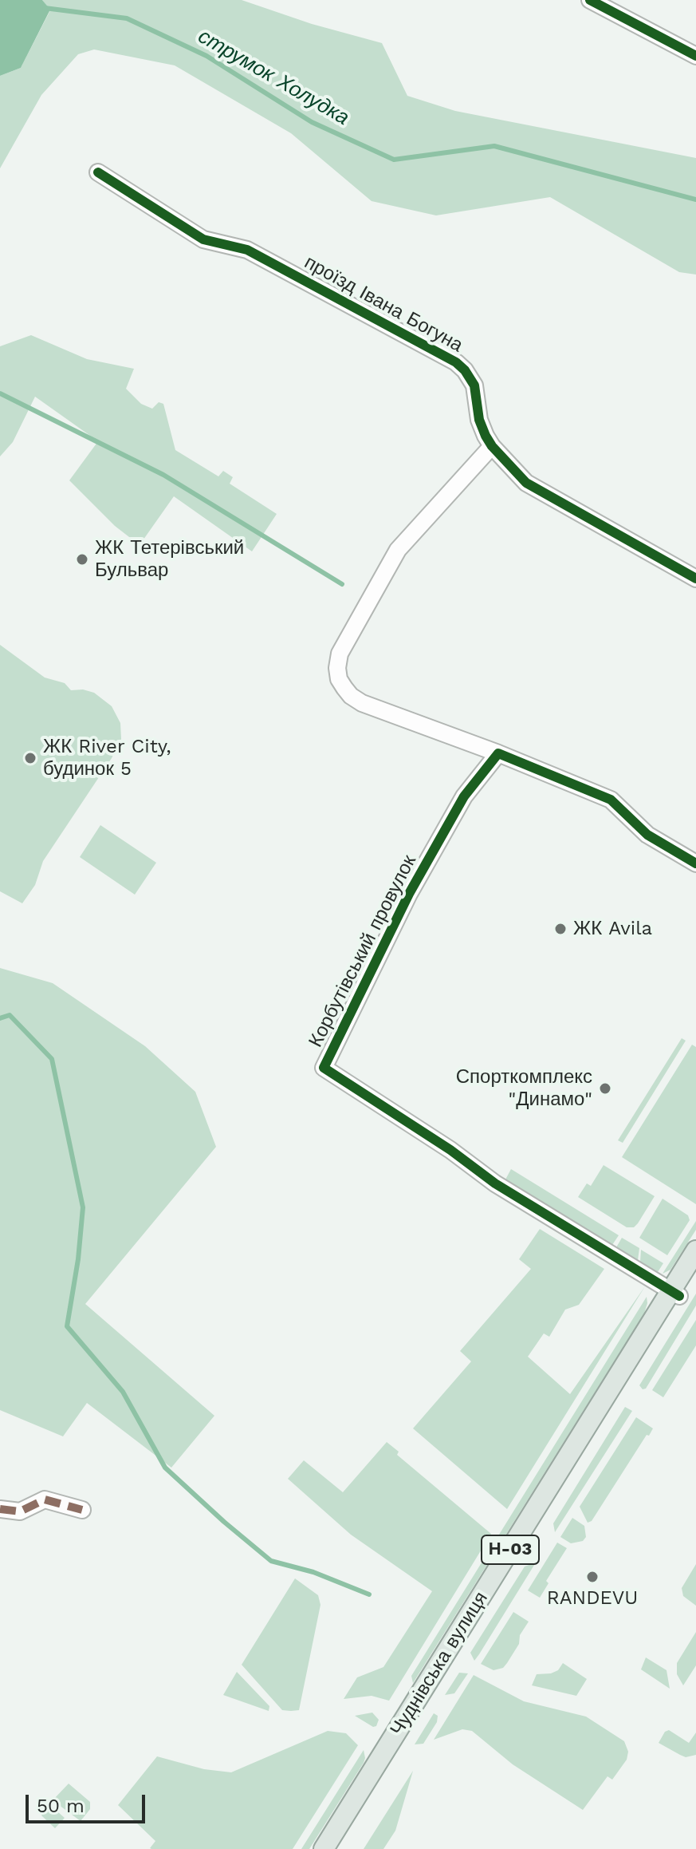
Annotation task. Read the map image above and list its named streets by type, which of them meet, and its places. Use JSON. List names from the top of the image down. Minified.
{"streets":{"main road":["Н-03","Чуднівська вулиця"],"street":["проїзд Івана Богуна","Корбутівський провулок"]},"crossings":[["Корбутівський провулок","Чуднівська вулиця"]],"water":["струмок Холудка"],"places":["ЖК Тетерівський Бульвар","ЖК River City, будинок 5","ЖК Avila","Спорткомплекс \"Динамо\"","RANDEVU"],"scale_bar":"50 m"}
